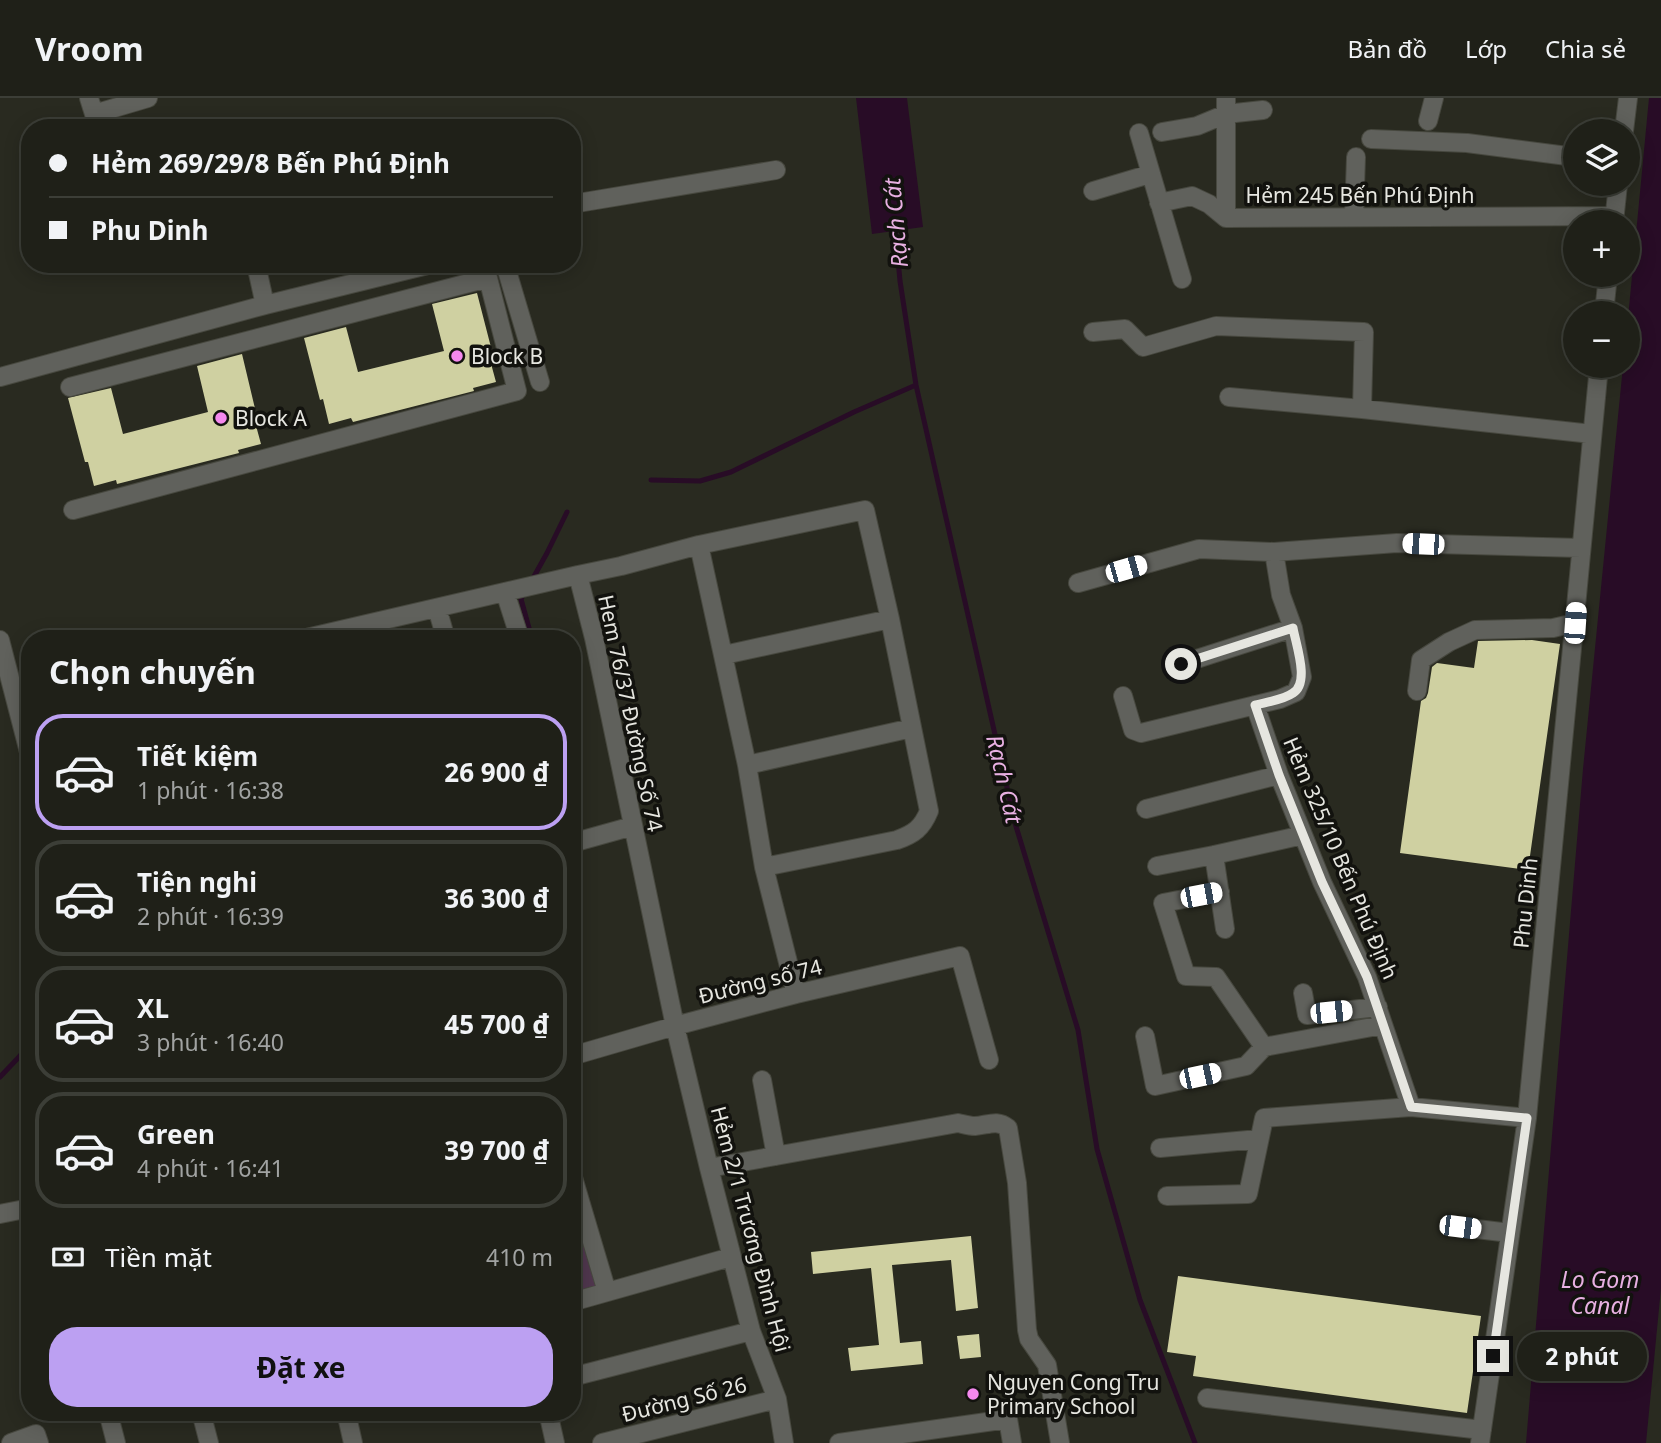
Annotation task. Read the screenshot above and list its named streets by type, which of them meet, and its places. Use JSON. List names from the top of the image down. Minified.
{"streets":{"street":["Hẻm 245 Bến Phú Định","Hem 76/37 Đường Số 74","Hẻm 325/10 Bến Phú Định","Phu Dinh","Đường số 74","Hẻm 2/1 Trương Đình Hội","Đường Số 26"]},"crossings":[["Hem 76/37 Đường Số 74","Đường số 74"],["Hem 76/37 Đường Số 74","Hẻm 2/1 Trương Đình Hội"],["Đường số 74","Hẻm 2/1 Trương Đình Hội"],["Hẻm 2/1 Trương Đình Hội","Đường Số 26"]],"water":["Rạch Cát","Lo Gom Canal"],"places":["Block B","Block A","Nguyen Cong Tru Primary School"],"page":{"header":"Vroom","nav":["Bản đồ","Lớp","Chia sẻ"],"map_buttons":["+","−"],"banner":["Hẻm 269/29/8 Bến Phú Định","Phu Dinh"],"heading":"Chọn chuyến","list":[{"name":"Tiết kiệm","note":"1 phút · 16:38","value":"26 900 ₫"},{"name":"Tiện nghi","note":"2 phút · 16:39","value":"36 300 ₫"},{"name":"XL","note":"3 phút · 16:40","value":"45 700 ₫"},{"name":"Green","note":"4 phút · 16:41","value":"39 700 ₫"}],"pay":["Tiền mặt","410 m"],"buttons":"Đặt xe","bubble":"2 phút"}}
